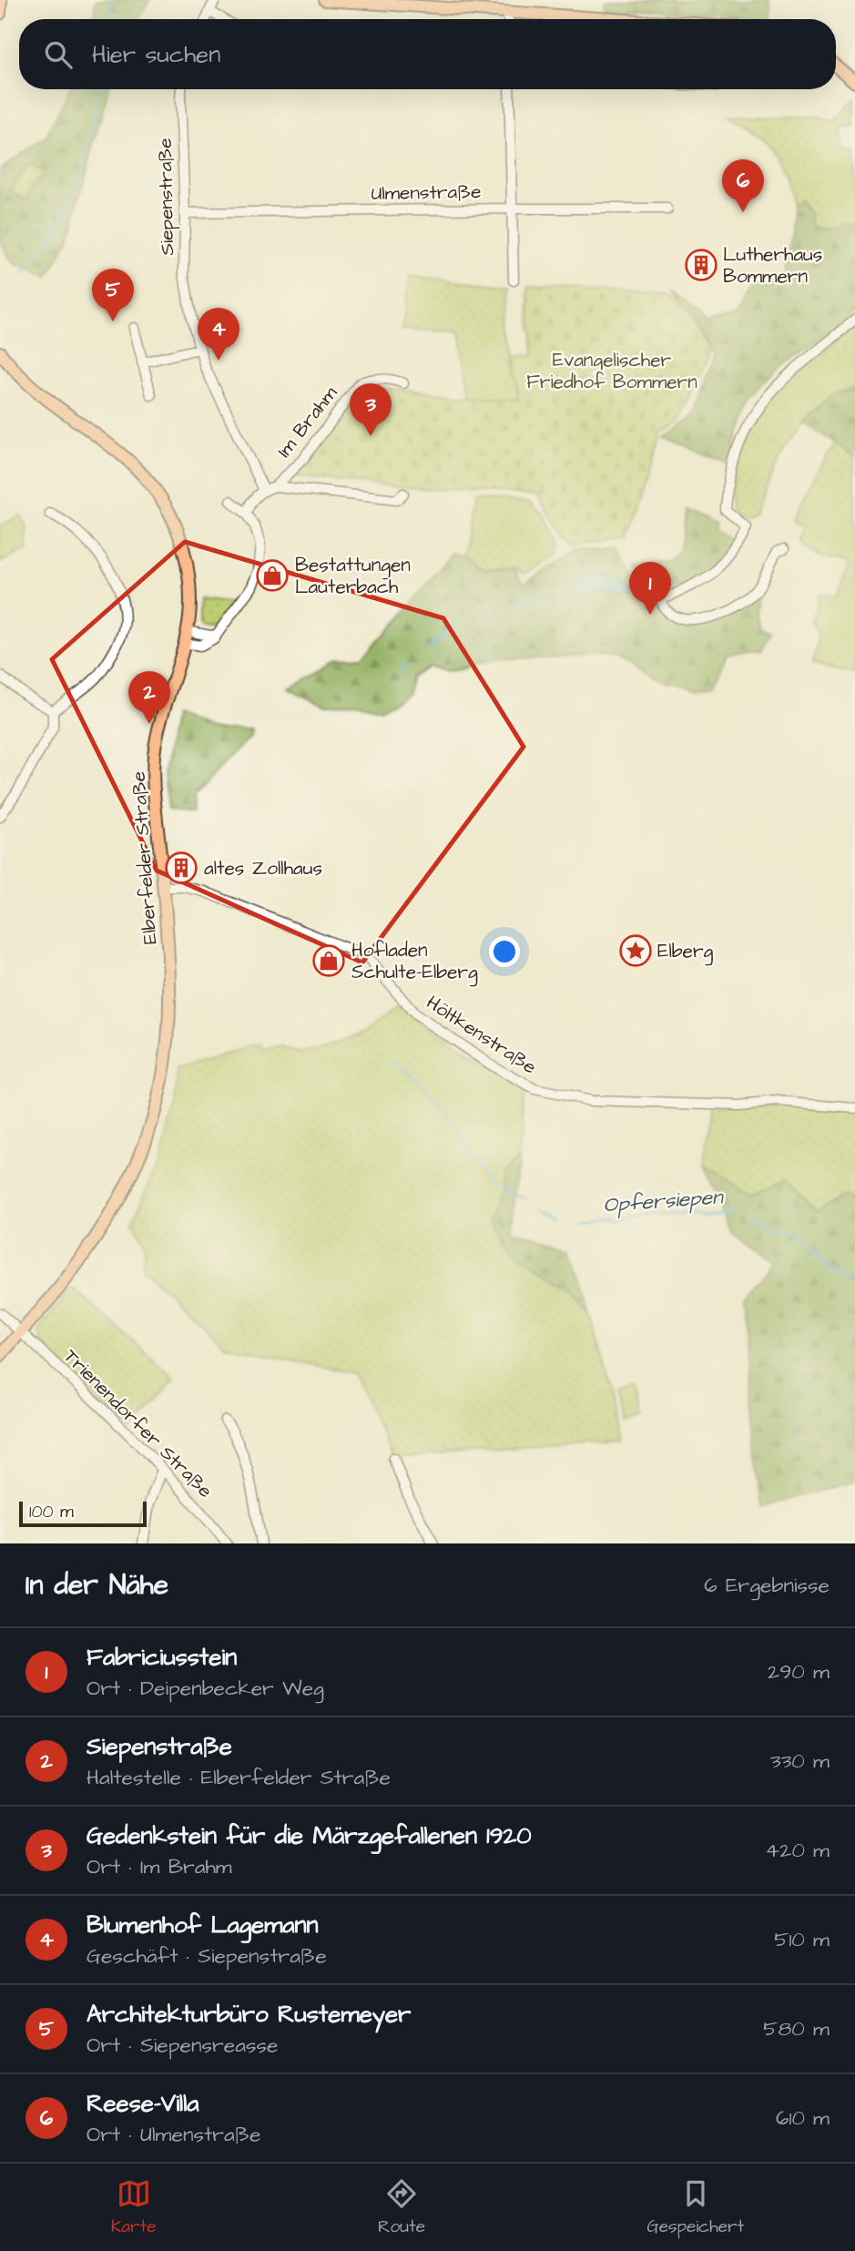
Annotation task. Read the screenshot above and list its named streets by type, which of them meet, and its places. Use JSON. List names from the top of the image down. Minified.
{"streets":{"main road":["Elberfelder Straße"],"street":["Ulmenstraße","Siepenstraße","Im Brahm","Höltkenstraße","Trienendorfer Straße"]},"crossings":[["Ulmenstraße","Siepenstraße"],["Elberfelder Straße","Höltkenstraße"],["Elberfelder Straße","Trienendorfer Straße"]],"water":["Opfersiepen"],"parks":["Evangelischer Friedhof Bommern"],"places":{"building":["Lutherhaus Bommern","altes Zollhaus"],"shop":["Bestattungen Lauterbach","Hofladen Schulte-Elberg"],"place":["Elberg"]},"scale_bar":"100 m","page":{"search":"Hier suchen","pins":["6","5","4","3","1","2"],"scale":"100 m","heading":["In der Nähe","6 Ergebnisse"],"list":[{"mark":"1","name":"Fabriciusstein","note":"Ort · Deipenbecker Weg","value":"290 m"},{"mark":"2","name":"Siepenstraße","note":"Haltestelle · Elberfelder Straße","value":"330 m"},{"mark":"3","name":"Gedenkstein für die Märzgefallenen 1920","note":"Ort · Im Brahm","value":"420 m"},{"mark":"4","name":"Blumenhof Lagemann","note":"Geschäft · Siepenstraße","value":"510 m"},{"mark":"5","name":"Architekturbüro Rustemeyer","note":"Ort · Siepensreasse","value":"580 m"},{"mark":"6","name":"Reese-Villa","note":"Ort · Ulmenstraße","value":"610 m"}],"nav":["Karte","Route","Gespeichert"]}}
